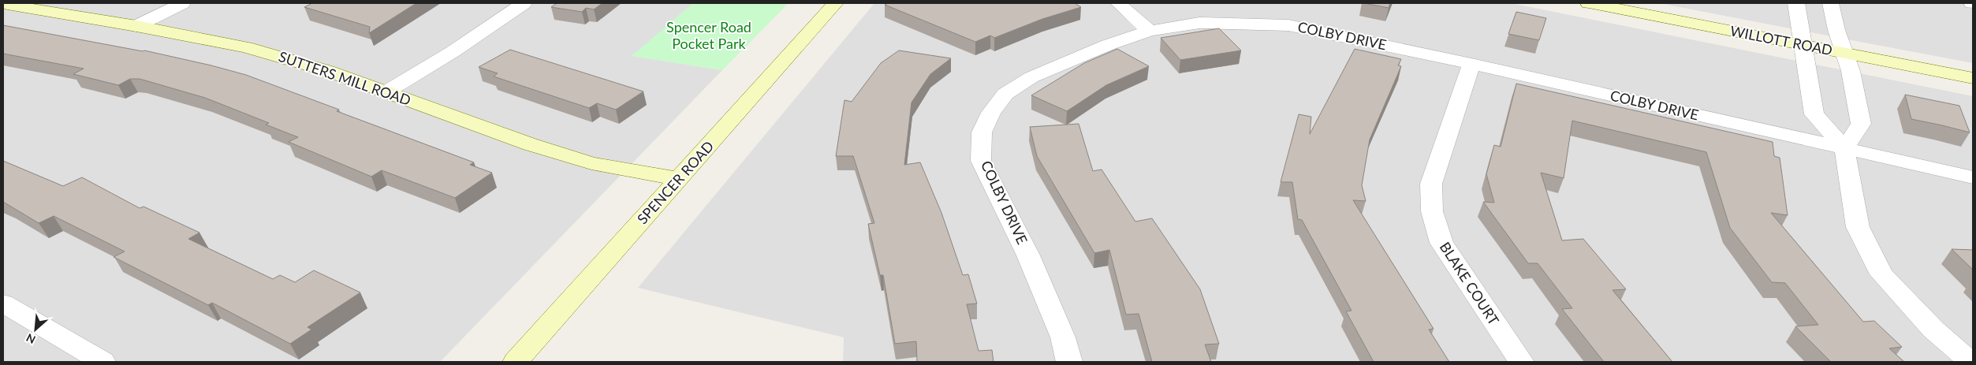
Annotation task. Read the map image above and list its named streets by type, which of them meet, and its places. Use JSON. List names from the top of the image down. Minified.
{"streets":{"main road":["WILLOTT ROAD","SUTTERS MILL ROAD","SPENCER ROAD"],"street":["COLBY DRIVE","BLAKE COURT"]},"crossings":[["COLBY DRIVE","BLAKE COURT"],["SUTTERS MILL ROAD","SPENCER ROAD"]],"parks":["Spencer Road Pocket Park"],"north":"bottom left"}
